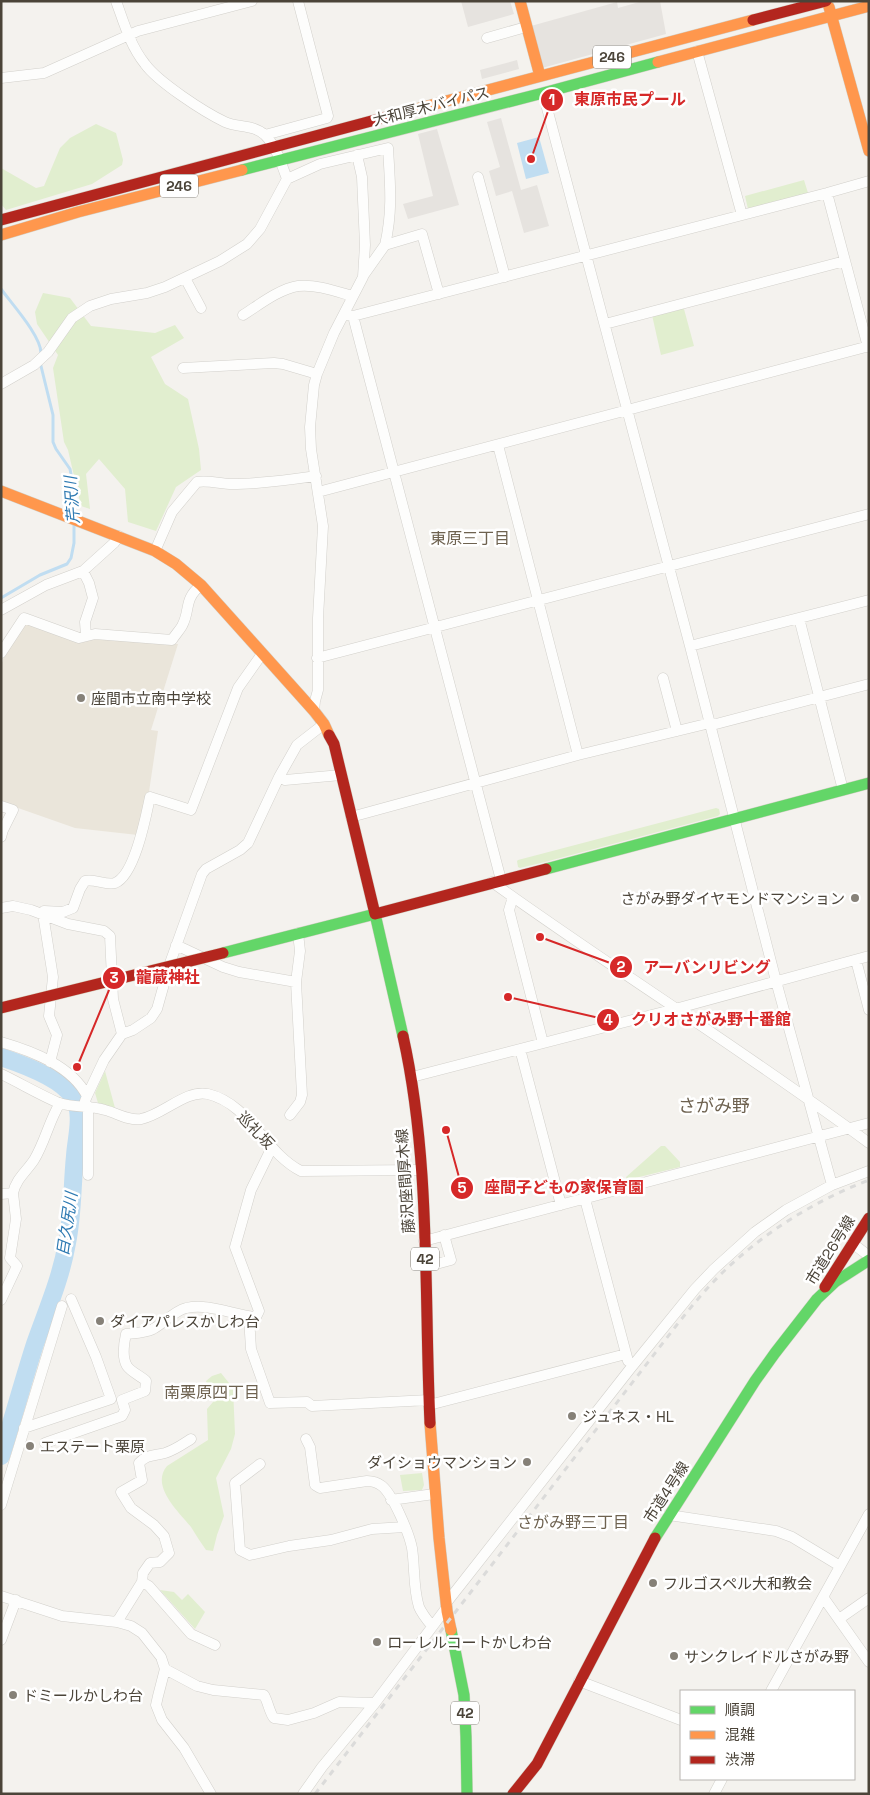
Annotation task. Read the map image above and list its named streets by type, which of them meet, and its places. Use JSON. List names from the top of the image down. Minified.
{"streets":{"main road":["246","大和厚木バイパス","藤沢座間厚木線","市道26号線","42","市道4号線"],"street":["巡礼坂"]},"crossings":[["巡礼坂","藤沢座間厚木線"],["藤沢座間厚木線","42"],["市道26号線","市道4号線"]],"districts":["東原三丁目","さがみ野","南栗原四丁目","さがみ野三丁目"],"water":["芹沢川","目久尻川"],"places":["東原市民プール","座間市立南中学校","さがみ野ダイヤモンドマンション","アーバンリビング","クリオさがみ野十番館","龍蔵神社","座間子どもの家保育園","ダイアパレスかしわ台","ジュネス・HL","エステート栗原","ダイショウマンション","フルゴスペル大和教会","ローレルコートかしわ台","サンクレイドルさがみ野","ドミールかしわ台"],"legend":["順調","混雑","渋滞"]}
